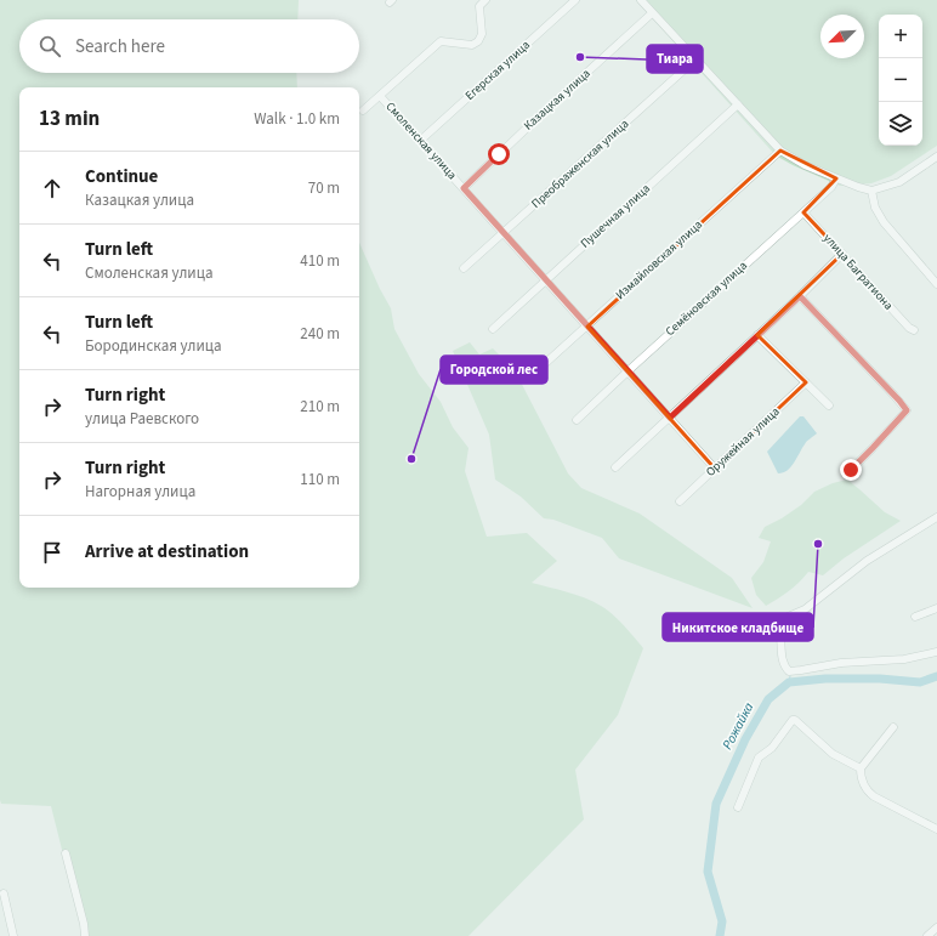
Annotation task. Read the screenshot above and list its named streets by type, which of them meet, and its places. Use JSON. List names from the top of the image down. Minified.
{"streets":{"street":["Егерская улица","Казацкая улица","Смоленская улица","Преображенская улица","Пушечная улица","Измайловская улица","улица Багратиона","Семёновская улица","Оружейная улица"]},"crossings":[["Егерская улица","Смоленская улица"],["Казацкая улица","Смоленская улица"],["Смоленская улица","Преображенская улица"],["Смоленская улица","Пушечная улица"],["Смоленская улица","Измайловская улица"],["Смоленская улица","Семёновская улица"],["Смоленская улица","Оружейная улица"],["улица Багратиона","Семёновская улица"]],"water":["Рожайка"],"places":["Тиара","Городской лес","Никитское кладбище"],"north":"bottom left","page":{"map_buttons":["+","−"],"search":"Search here","heading":["13 min","Walk · 1.0 km"],"list":[["Continue","Казацкая улица","70 m"],["Turn left","Смоленская улица","410 m"],["Turn left","Бородинская улица","240 m"],["Turn right","улица Раевского","210 m"],["Turn right","Нагорная улица","110 m"],"Arrive at destination"]}}
